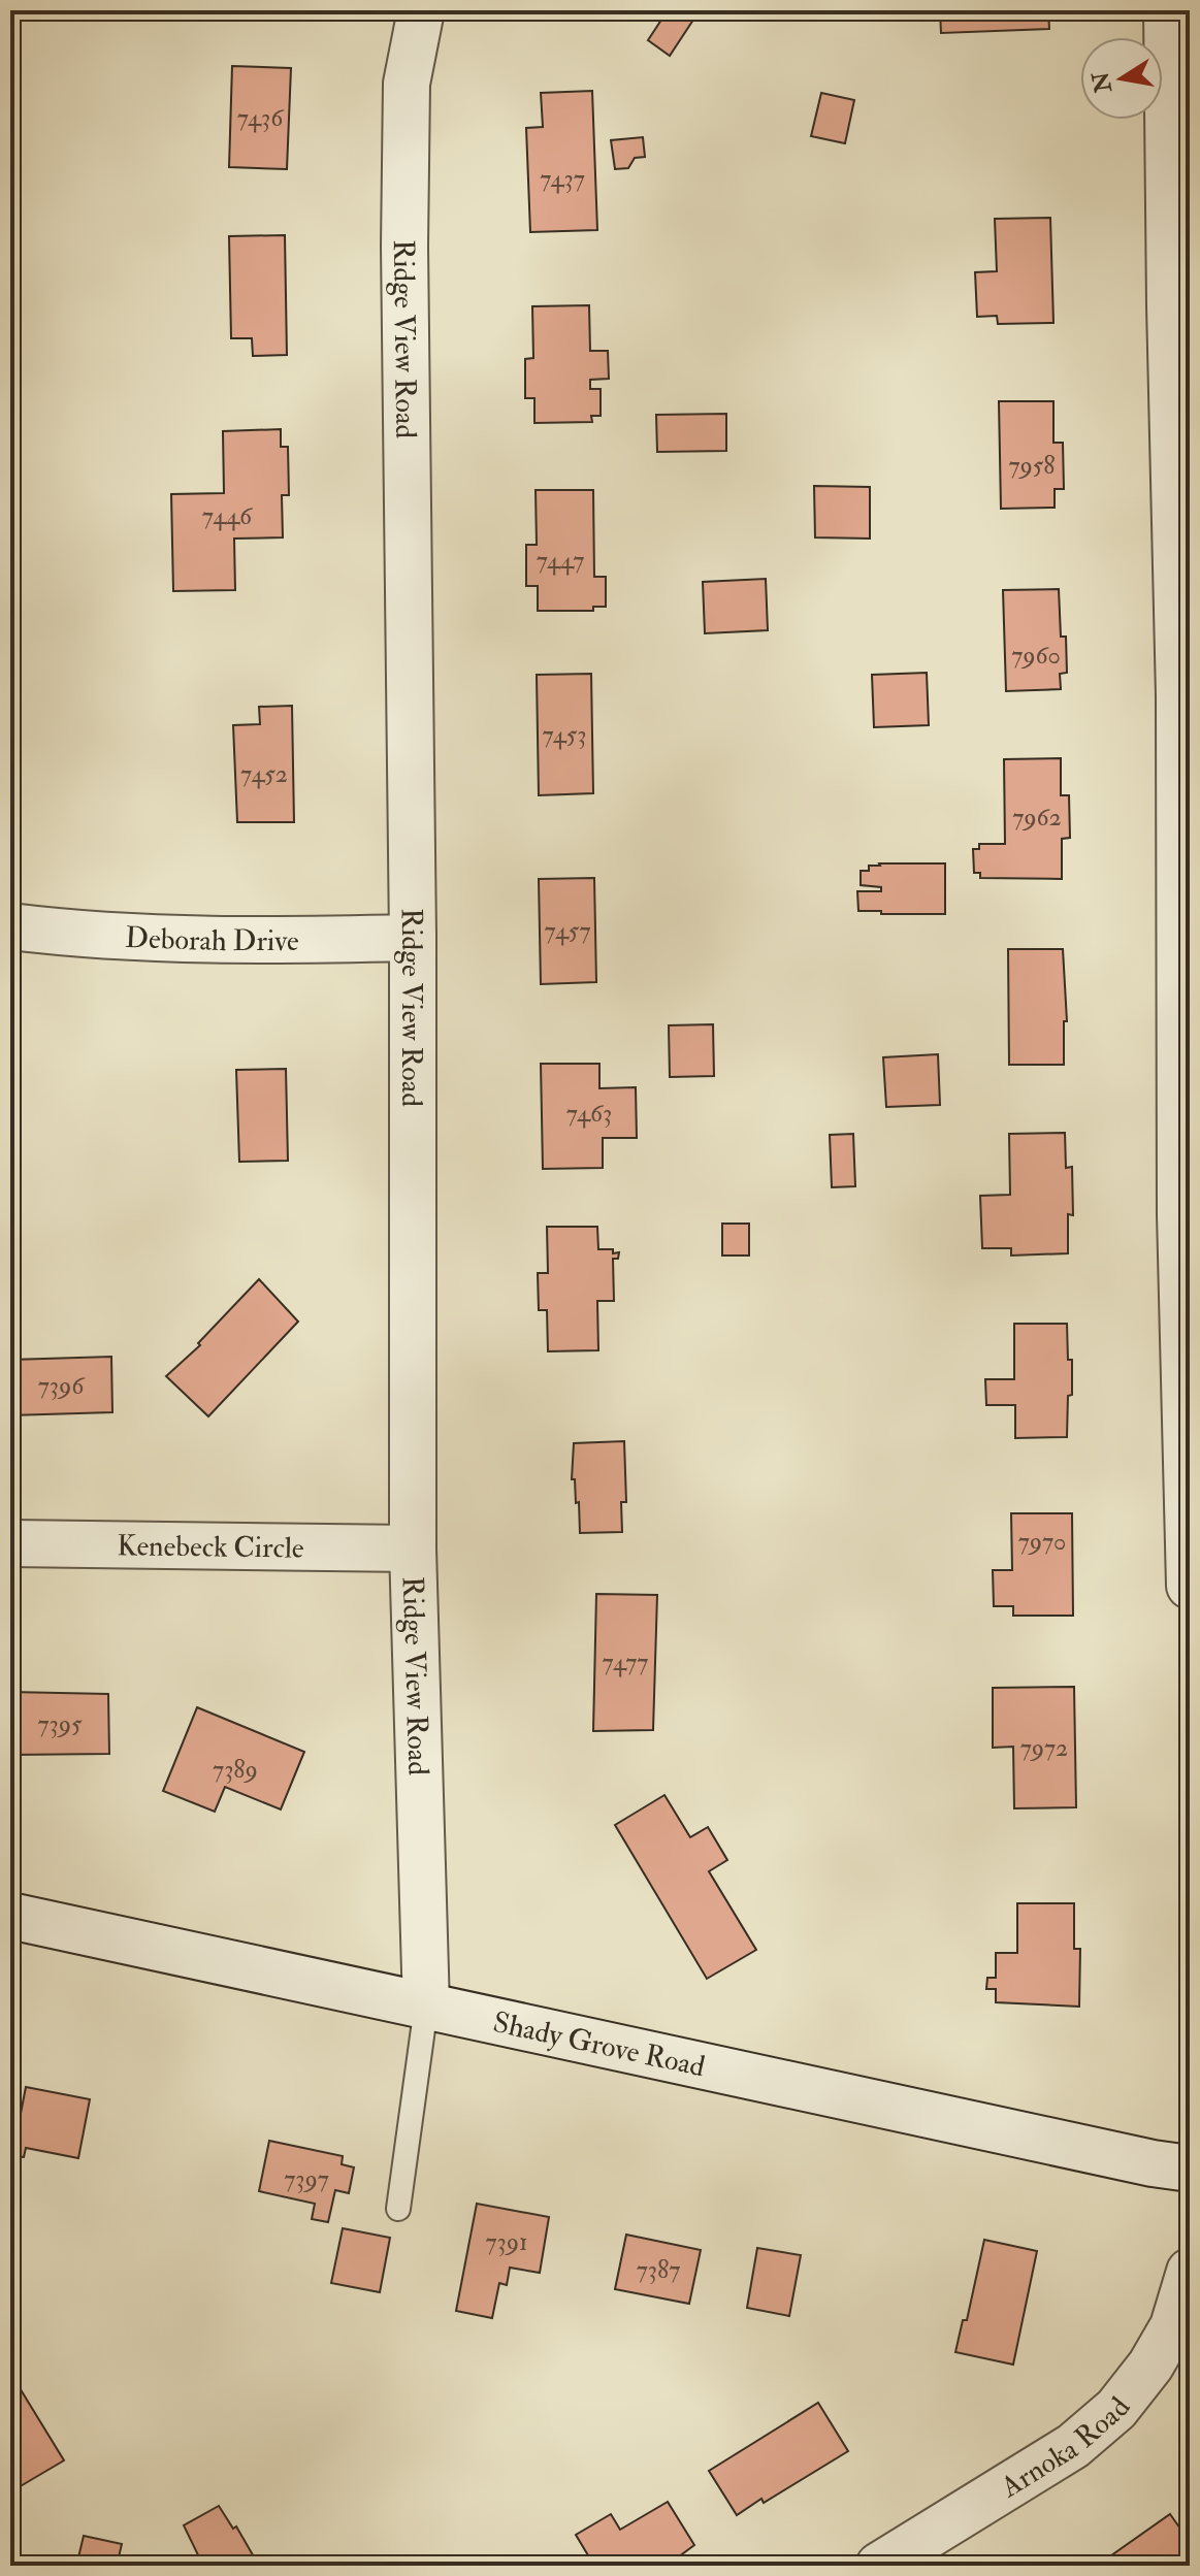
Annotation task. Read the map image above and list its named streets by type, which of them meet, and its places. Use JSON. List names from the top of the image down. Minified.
{"streets":{"street":["Ridge View Road","Deborah Drive","Kenebeck Circle","Shady Grove Road","Arnoka Road"]},"crossings":[["Ridge View Road","Deborah Drive"],["Ridge View Road","Kenebeck Circle"],["Ridge View Road","Shady Grove Road"]],"house_numbers":["7436","7437","7958","7446","7447","7960","7453","7452","7962","7457","7463","7396","7970","7477","7395","7972","7389","7397","7391","7387"],"north":"left"}
